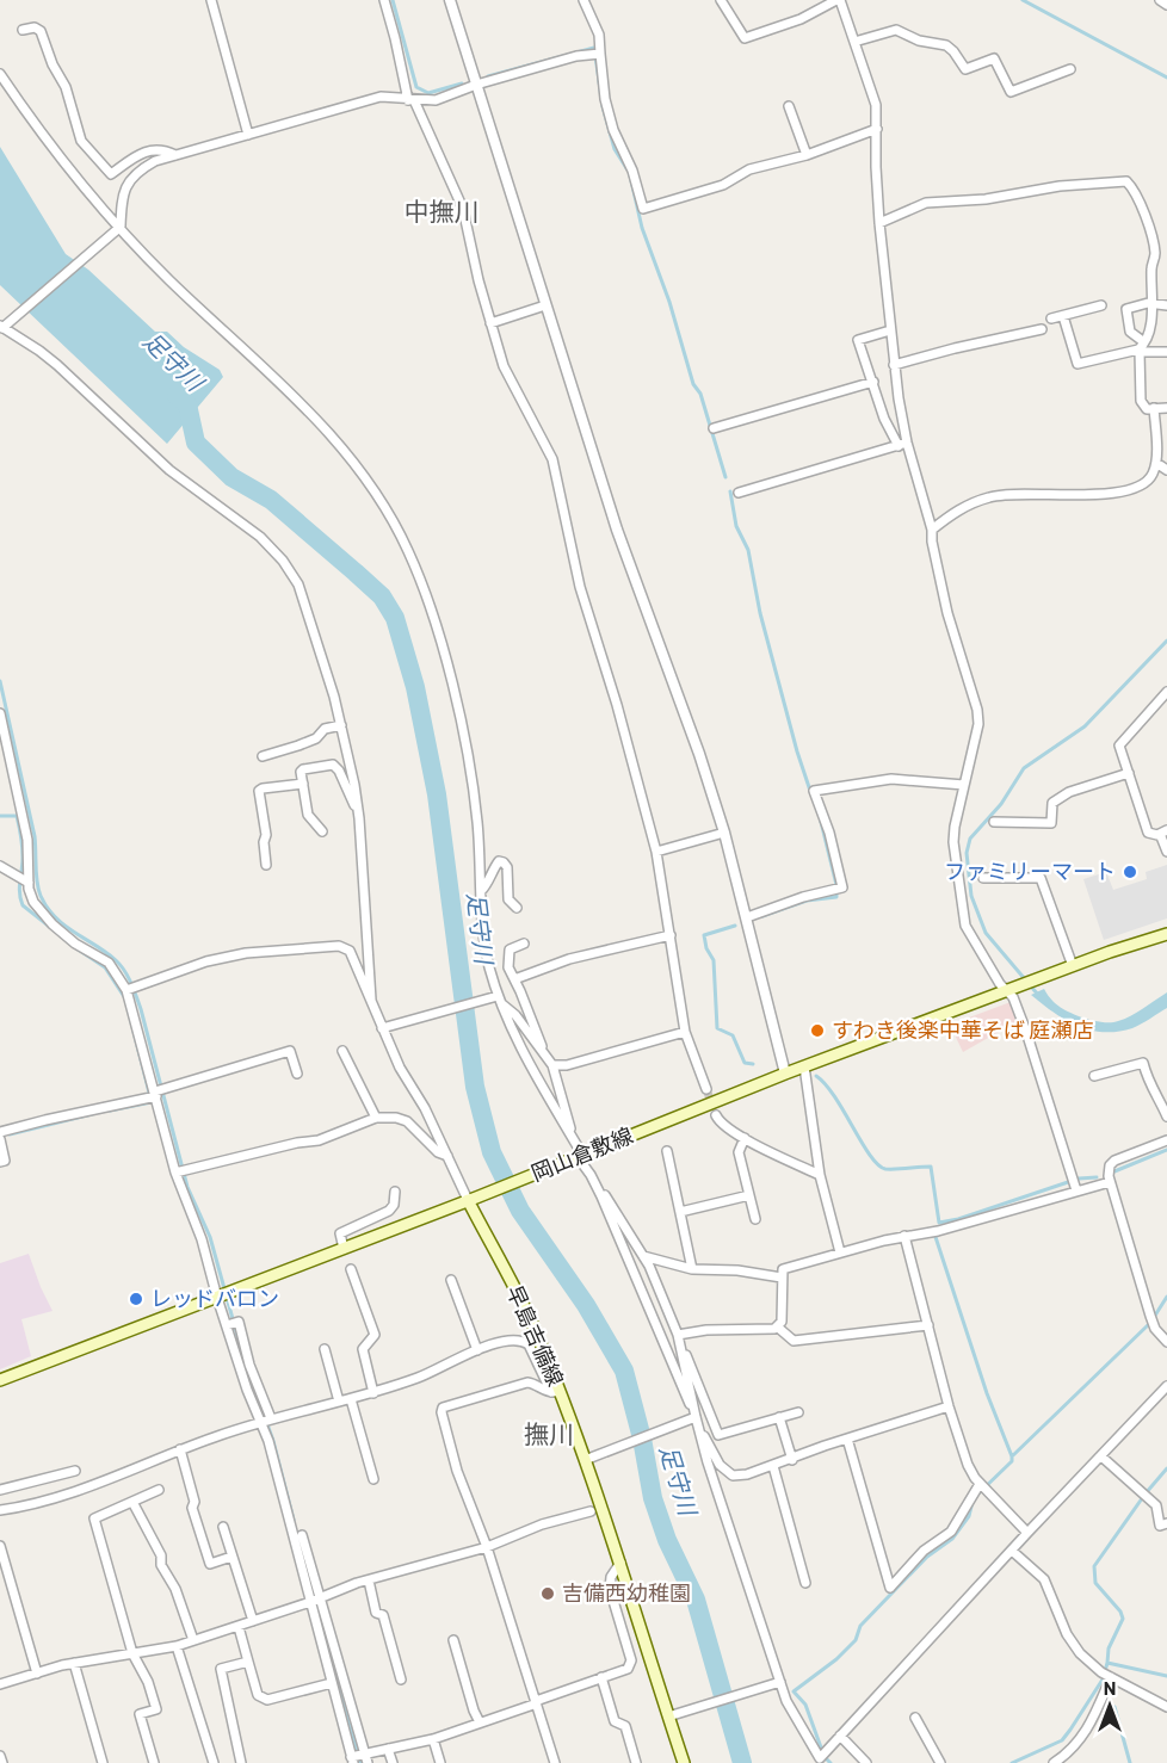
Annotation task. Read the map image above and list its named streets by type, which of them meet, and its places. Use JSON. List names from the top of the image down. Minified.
{"streets":{"main road":["岡山倉敷線","早島吉備線"]},"crossings":[["岡山倉敷線","早島吉備線"]],"districts":["中撫川","撫川"],"water":["足守川"],"places":["ファミリーマート","すわき後楽中華そば 庭瀬店","レッドバロン","吉備西幼稚園"],"north":"top"}
